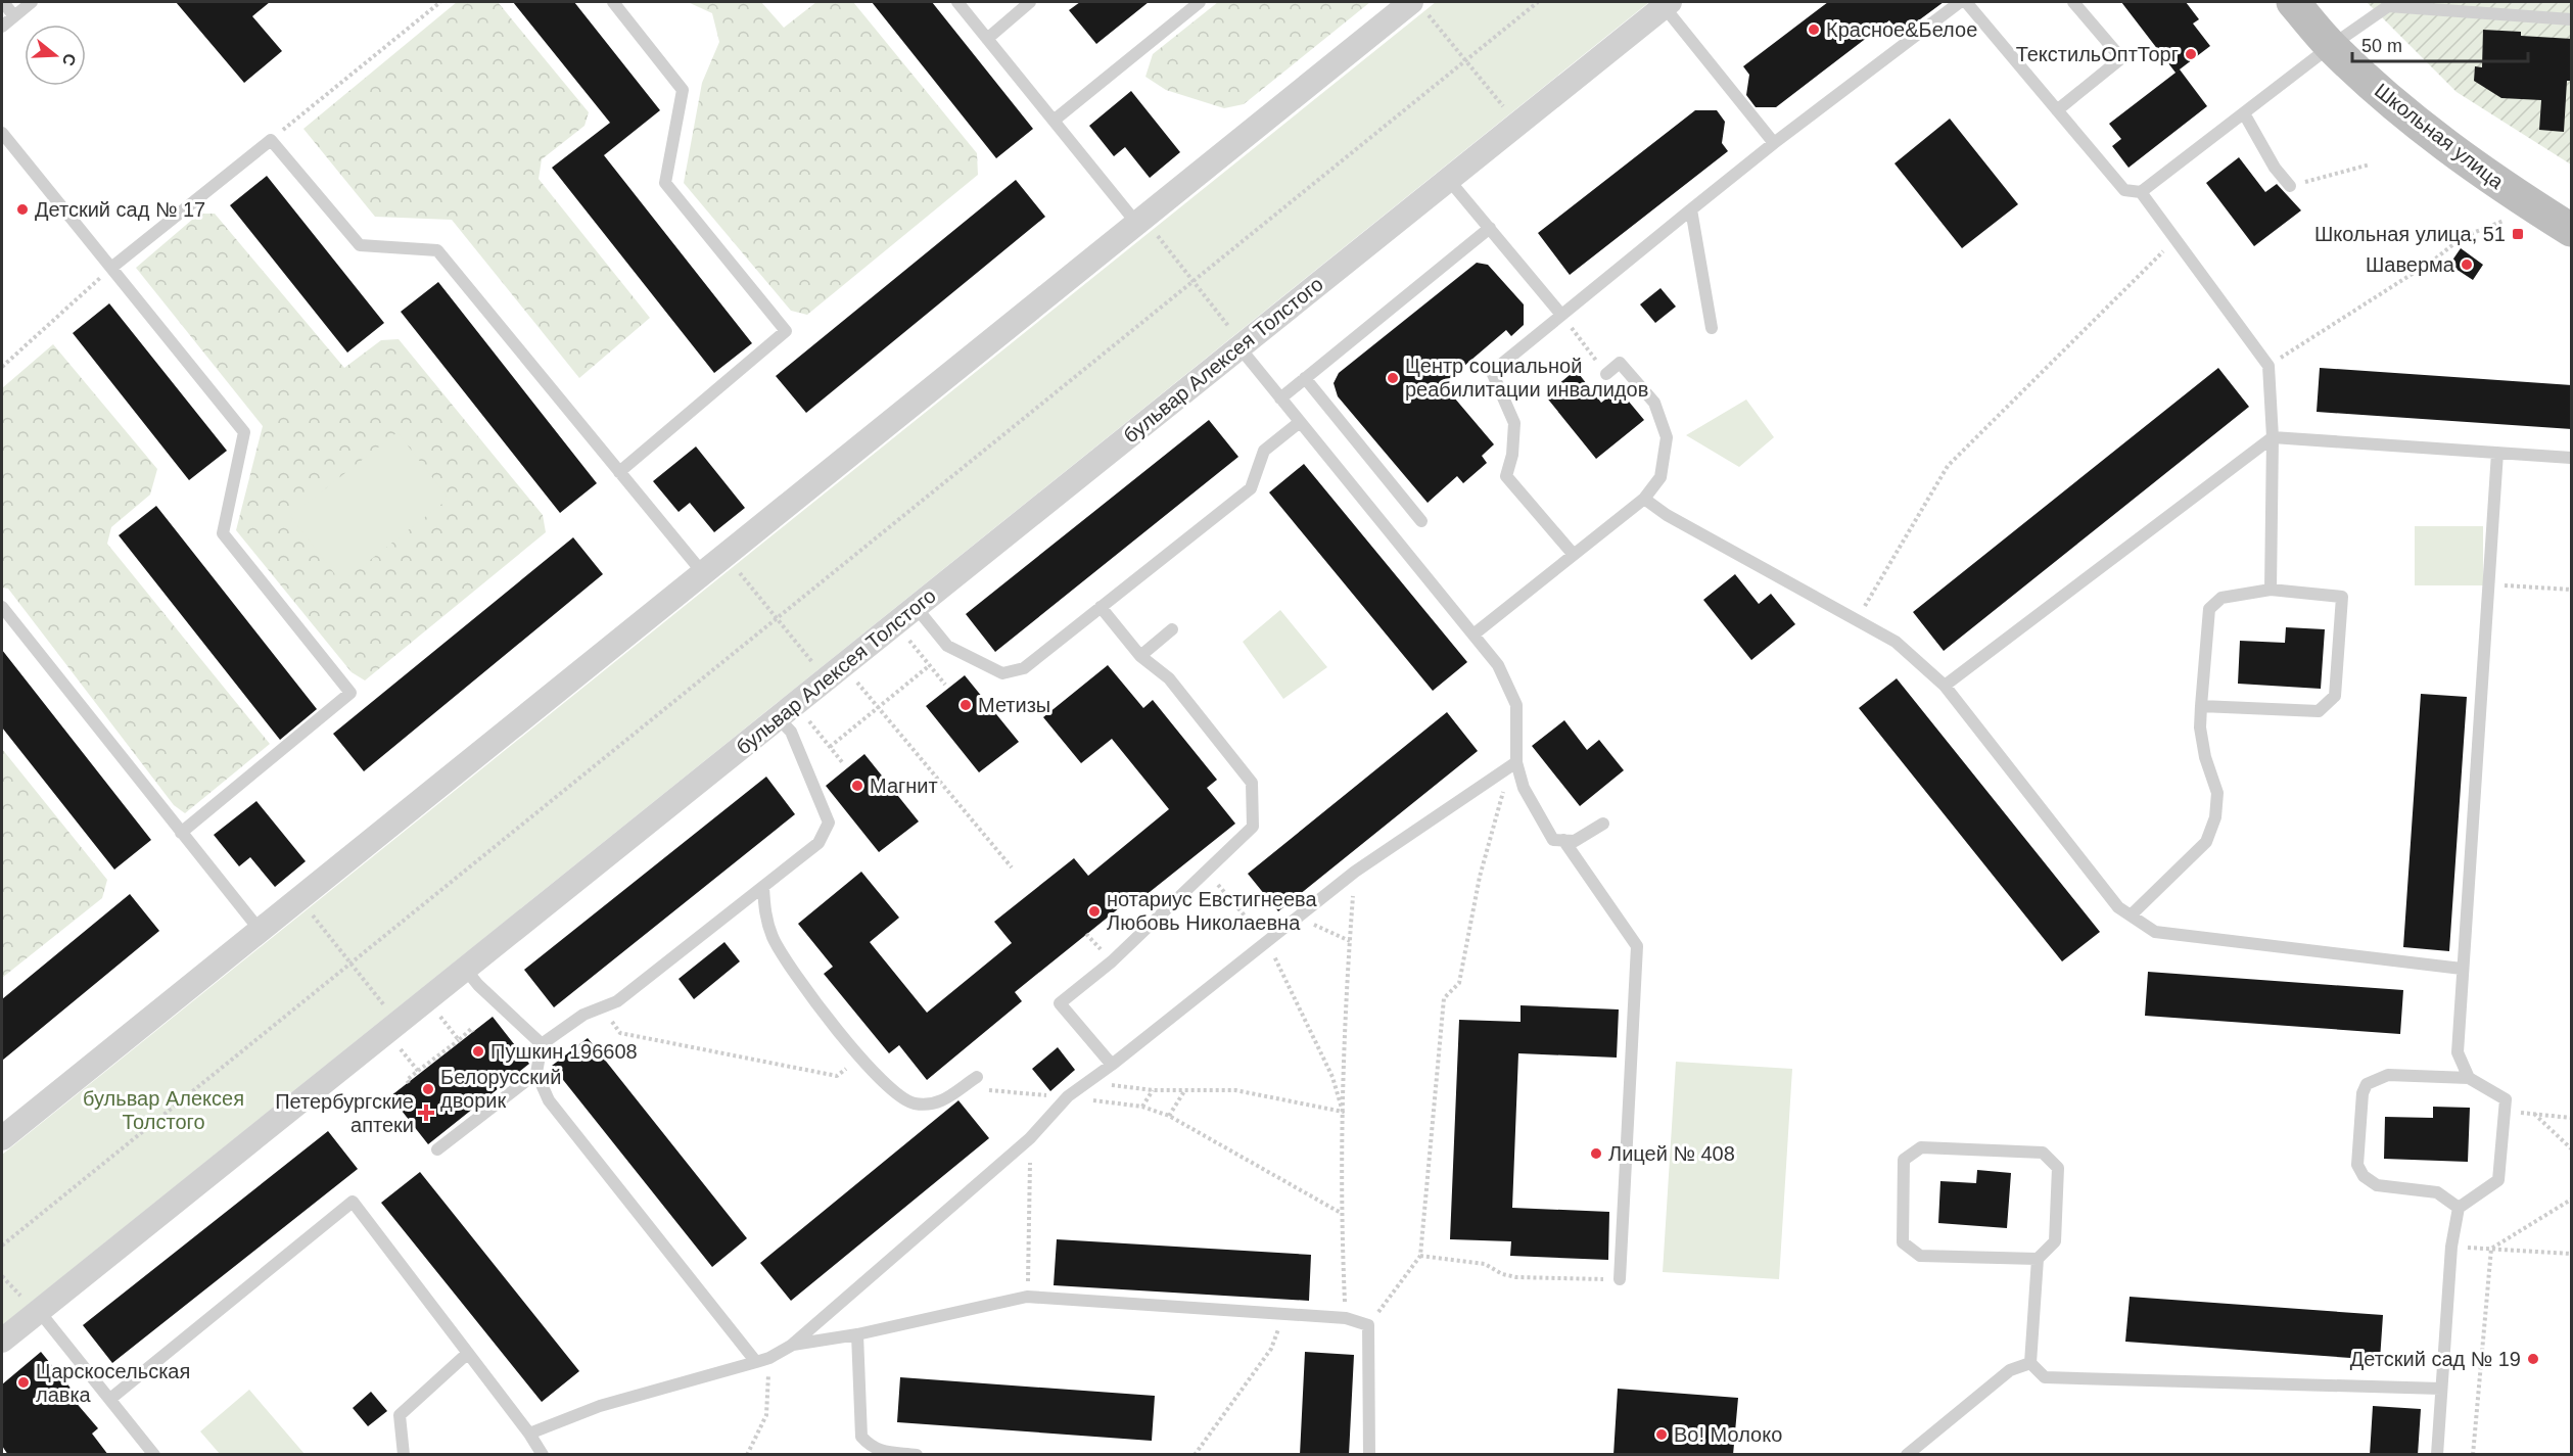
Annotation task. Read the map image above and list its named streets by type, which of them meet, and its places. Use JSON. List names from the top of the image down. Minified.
{"streets":{"street":["Школьная улица","бульвар Алексея Толстого"]},"parks":["бульвар Алексея Толстого"],"places":{"other":["Красное&Белое","ТекстильОптТорг","Детский сад № 17","Шаверма","Центр социальной реабилитации инвалидов","Метизы","Магнит","нотариус Евстигнеева Любовь Николаевна","Пушкин 196608","Белорусский дворик","Лицей № 408","Детский сад № 19","Царскосельская лавка","Во! Молоко"],"transit":["Школьная улица, 51"],"health":["Петербургские аптеки"]},"scale_bar":"50 m","north":"right"}
